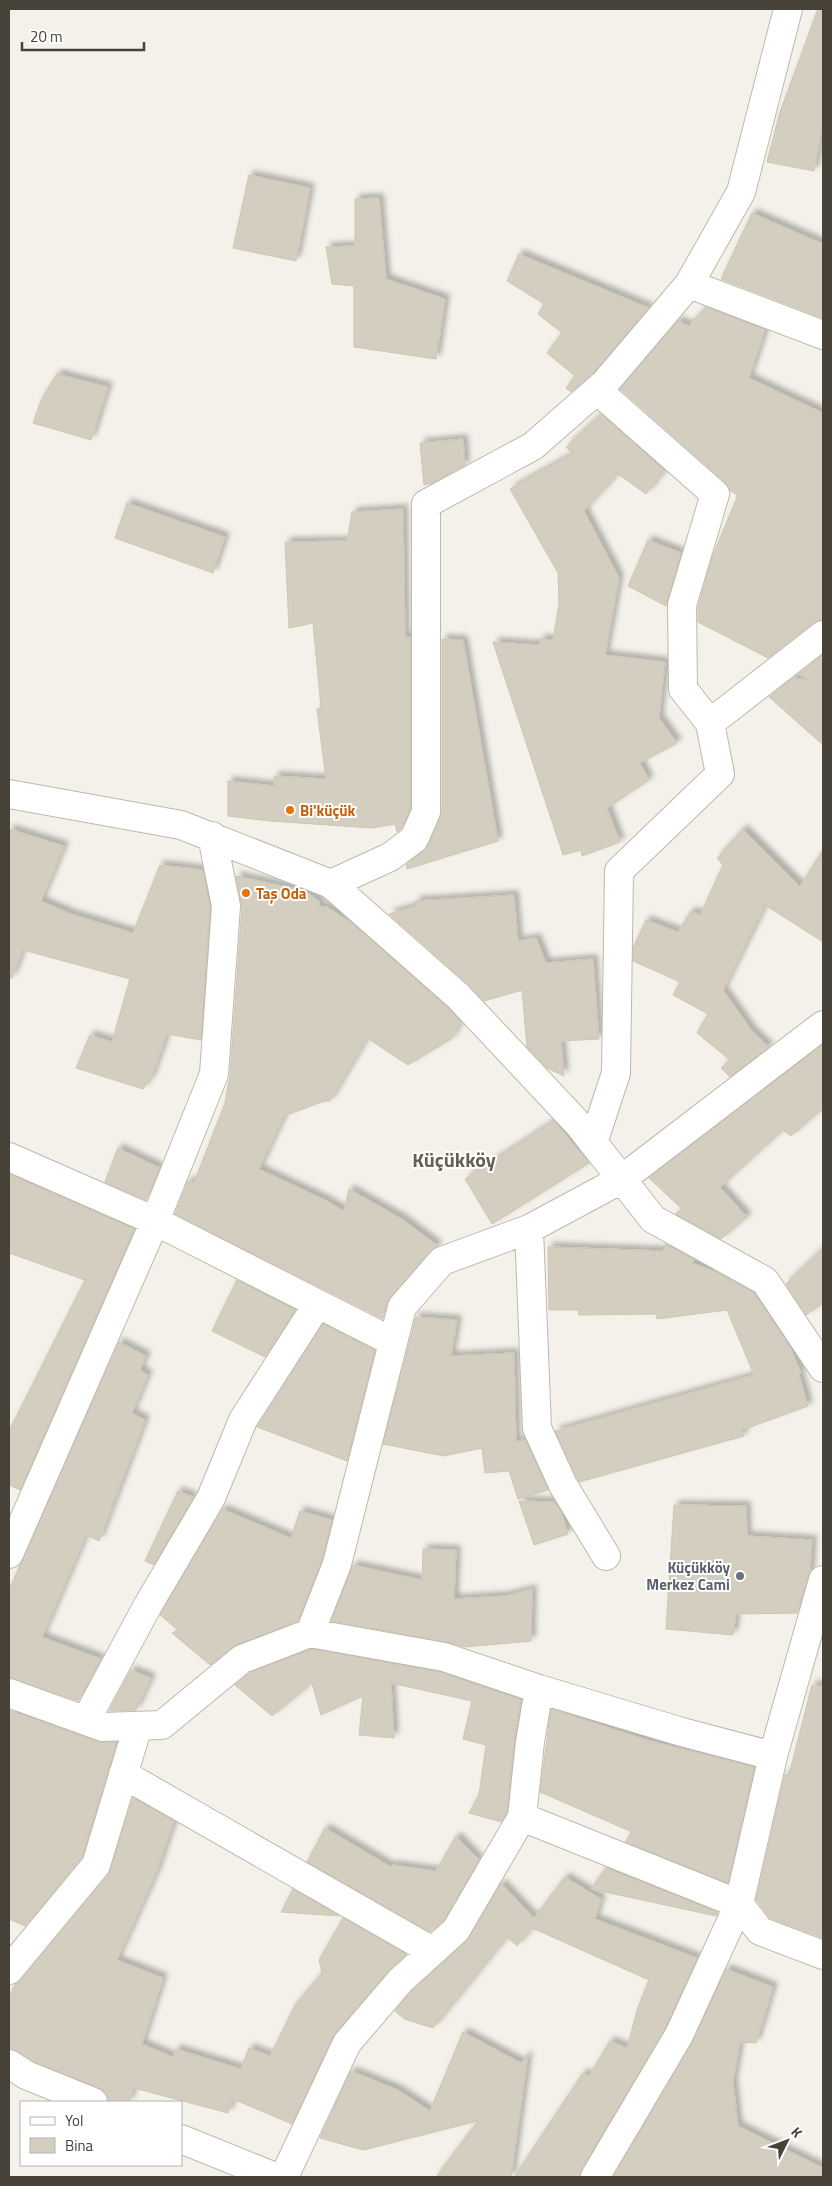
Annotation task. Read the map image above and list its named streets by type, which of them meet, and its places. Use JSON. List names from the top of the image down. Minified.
{"districts":["Küçükköy"],"places":["Bi'küçük","Taş Oda","Küçükköy Merkez Cami"],"legend":["Yol","Bina"],"scale_bar":"20 m","north":"top right"}
